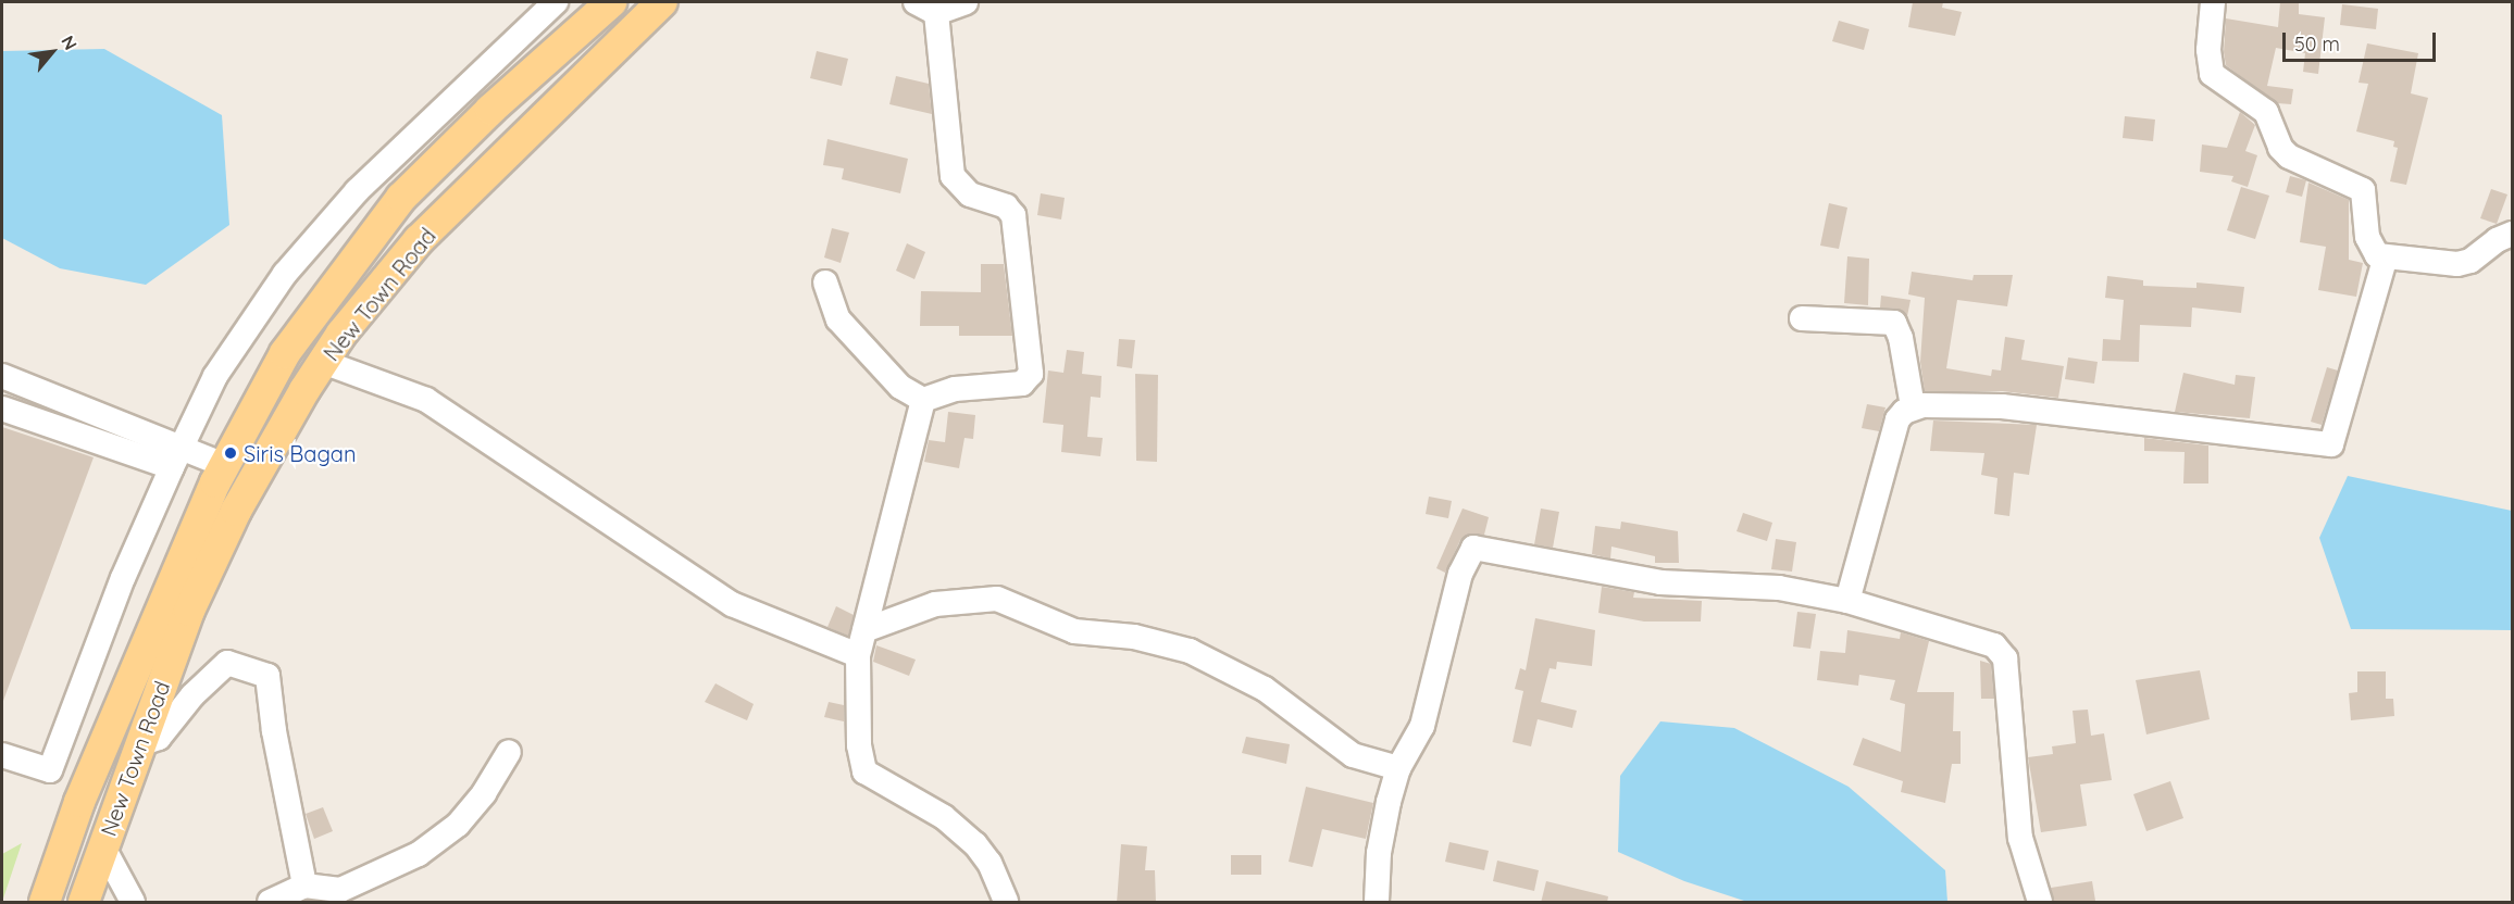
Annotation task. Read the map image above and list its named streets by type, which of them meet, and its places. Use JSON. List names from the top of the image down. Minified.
{"streets":{"main road":["New Town Road"]},"places":["Siris Bagan"],"scale_bar":"50 m","north":"top right"}
